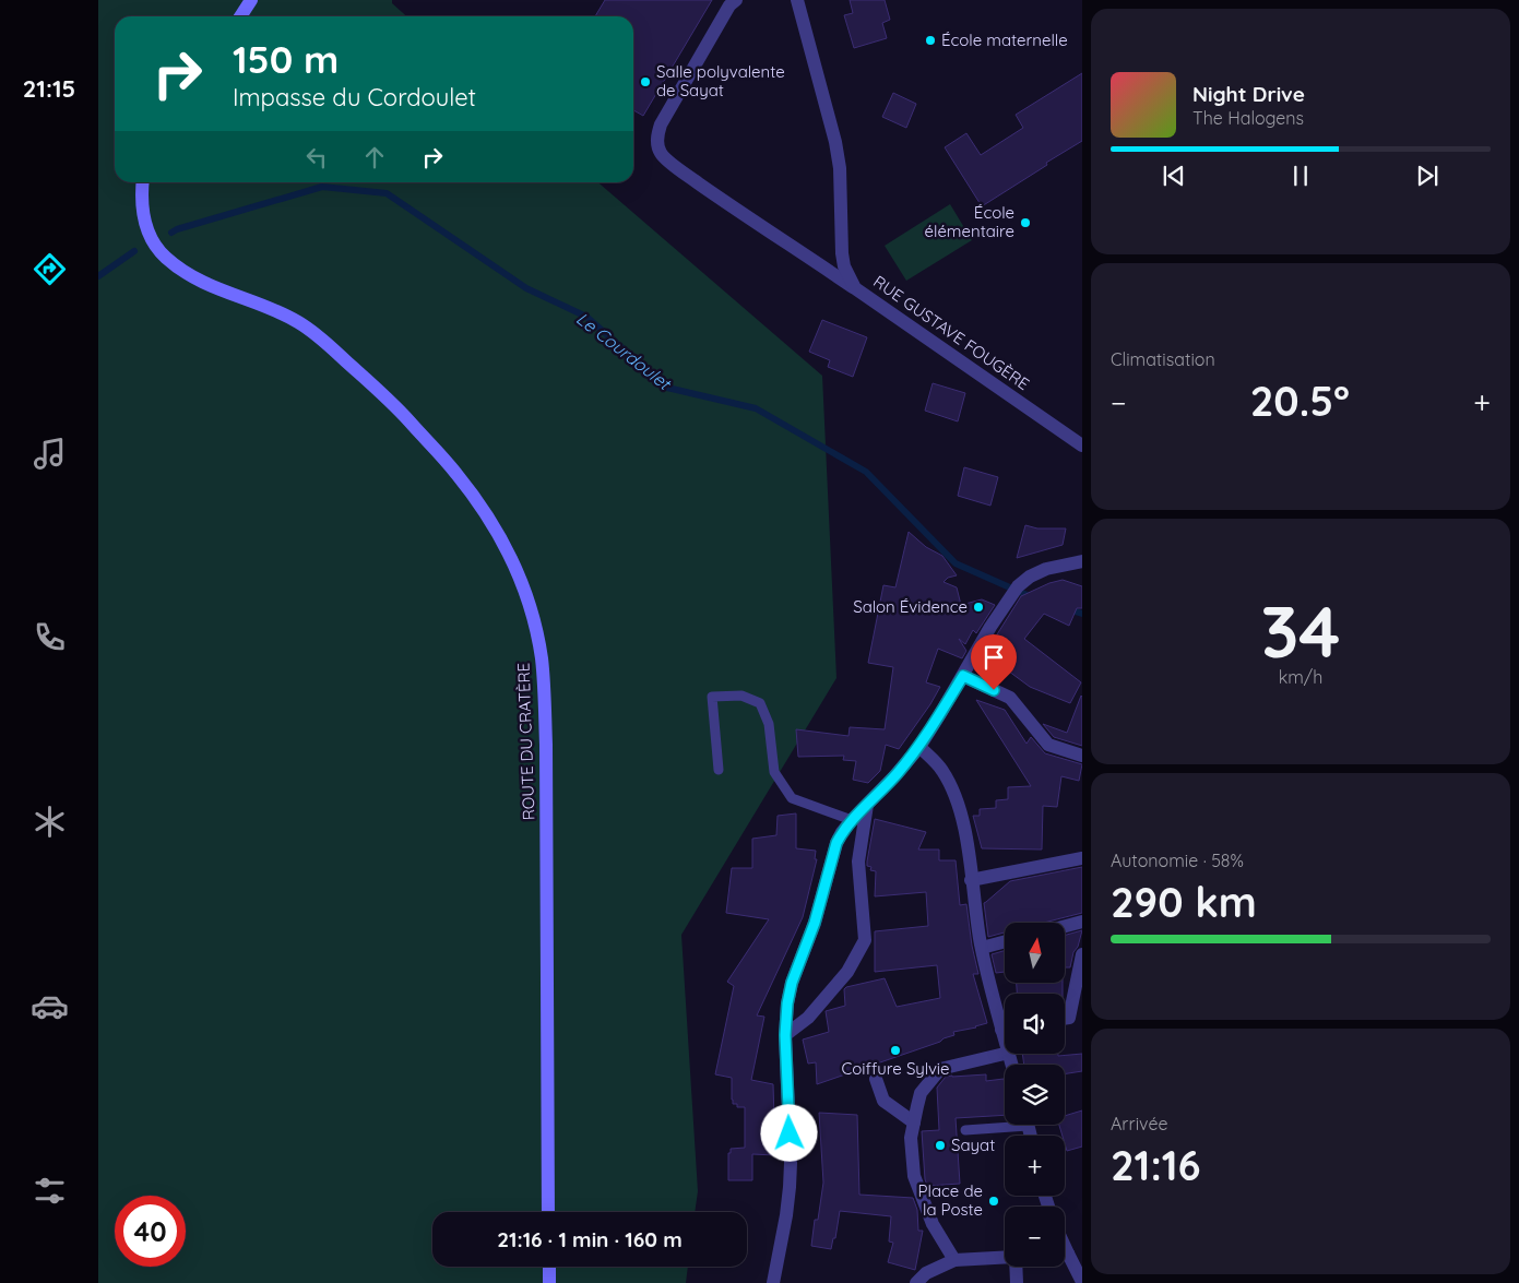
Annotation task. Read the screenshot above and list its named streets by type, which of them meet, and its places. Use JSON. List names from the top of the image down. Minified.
{"streets":{"main road":["ROUTE DU CRATÈRE"],"street":["RUE GUSTAVE FOUGÈRE"]},"water":["Le Courdoulet"],"places":["École maternelle","Salle polyvalente de Sayat","École élémentaire","Salon Évidence","Coiffure Sylvie","Sayat","Place de la Poste"],"north":"top","page":{"tabs":"21:15","turn":["150 m","Impasse du Cordoulet"],"song":["Night Drive","The Halogens"],"tile":["Climatisation",["34","km/h"],["Autonomie · 58%","290 km"],["Arrivée","21:16"]],"heat":["−","20.5°","+"],"map_buttons":["+","−"],"limit":"40","trip":"21:16 · 1 min · 160 m"}}
